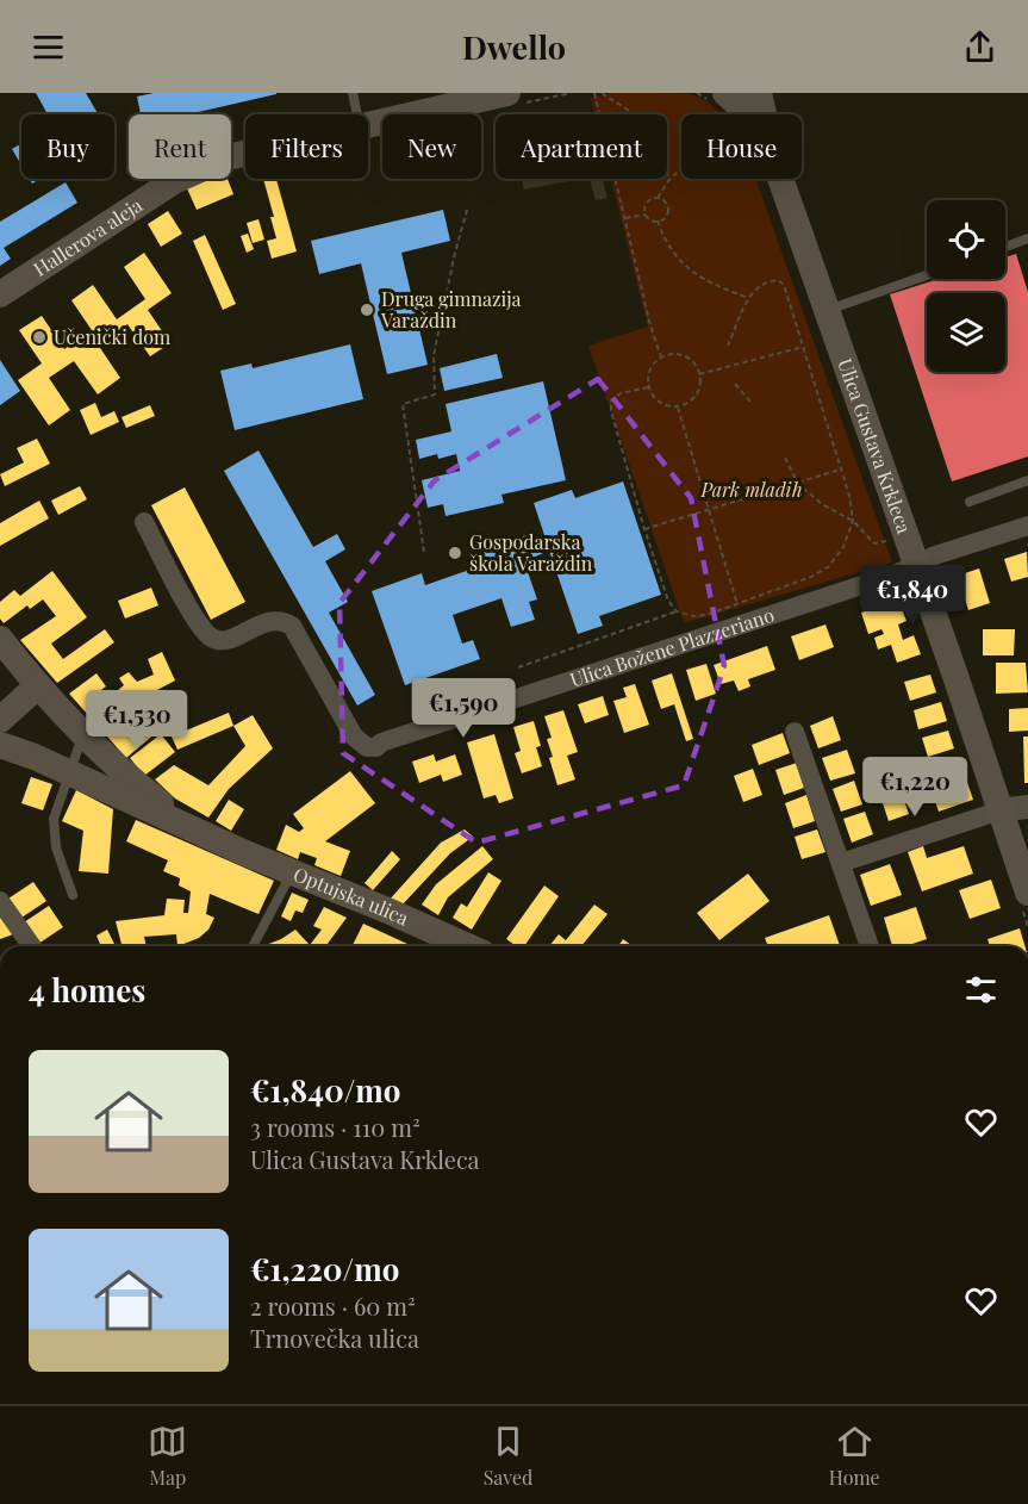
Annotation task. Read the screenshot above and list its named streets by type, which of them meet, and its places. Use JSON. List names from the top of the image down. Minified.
{"streets":{"main road":["Hallerova aleja","Ulica Gustava Krkleca","Optujska ulica"],"street":["Ulica Božene Plazzeriano"]},"crossings":[["Ulica Gustava Krkleca","Ulica Božene Plazzeriano"]],"parks":["Park mladih"],"places":["Druga gimnazija Varaždin","Učenički dom","Gospodarska škola Varaždin"],"page":{"header":"Dwello","chip":["Buy","Rent","Filters","New","Apartment","House"],"price":["€1,840","€1,590","€1,530","€1,220"],"heading":"4 homes","list":[{"name":"€1,840/mo","note":"3 rooms · 110 m² · Ulica Gustava Krkleca"},{"name":"€1,220/mo","note":"2 rooms · 60 m² · Trnovečka ulica"}],"tabs":["Map","Saved","Home"]}}
